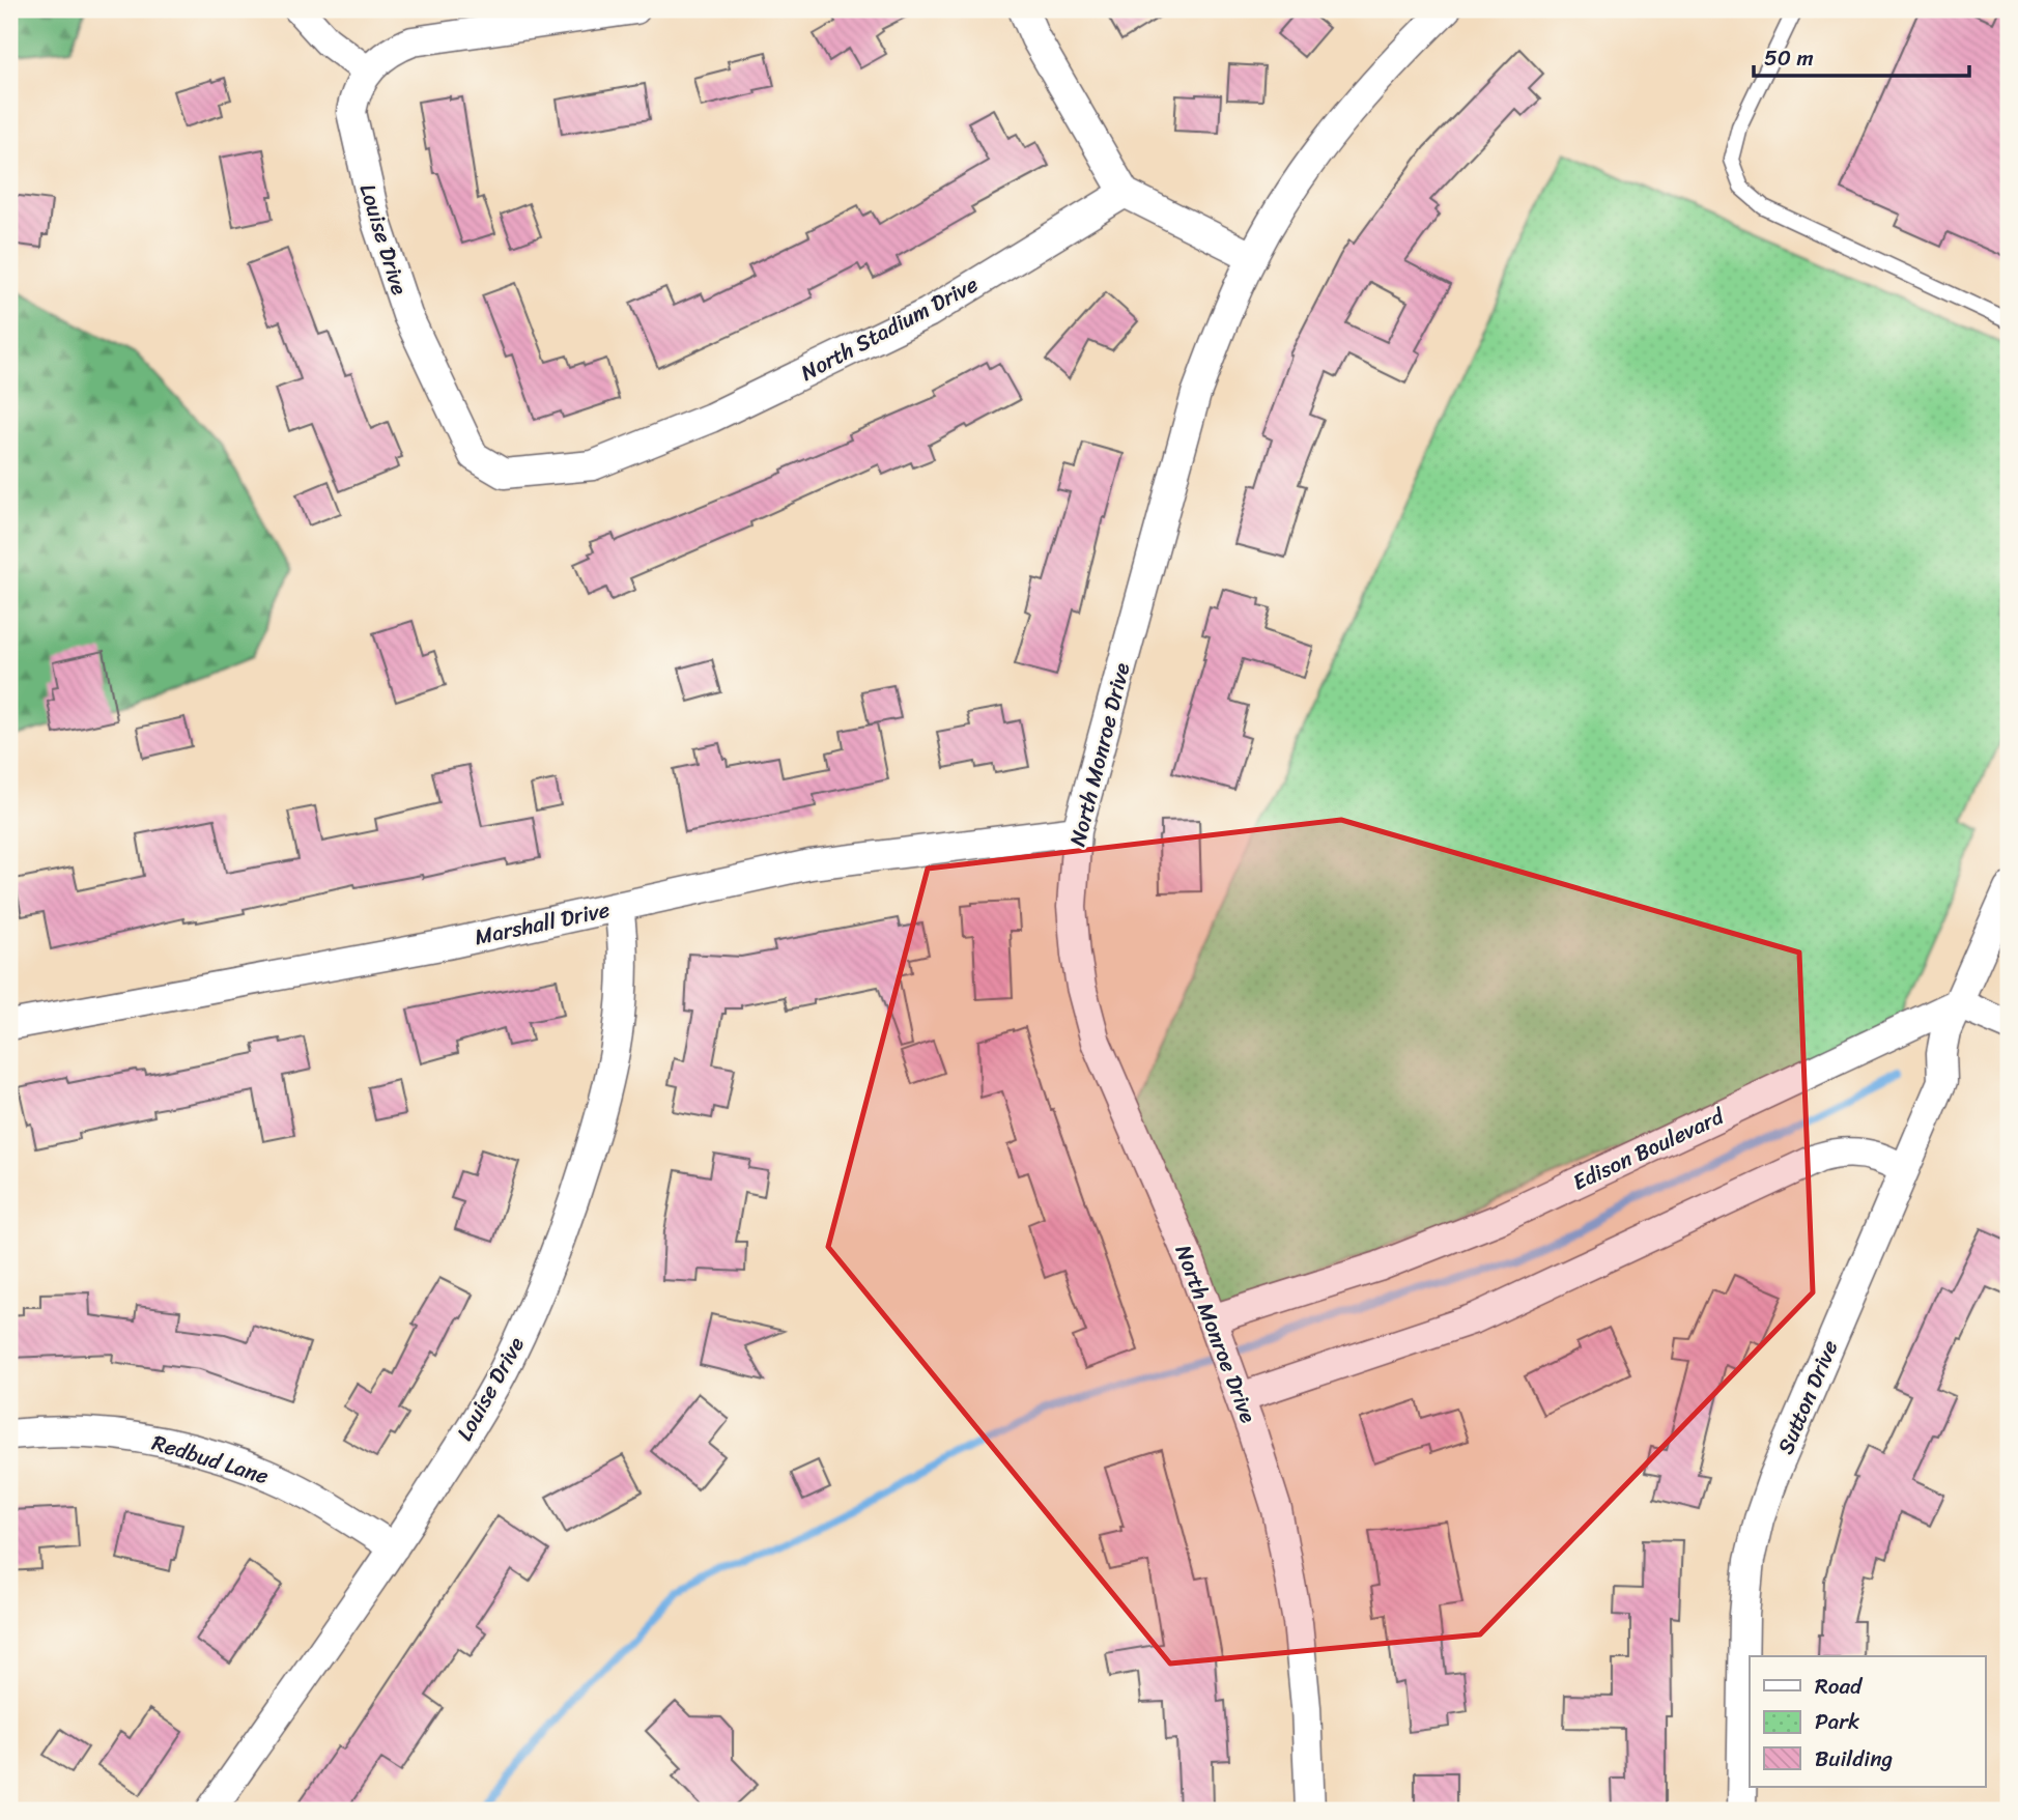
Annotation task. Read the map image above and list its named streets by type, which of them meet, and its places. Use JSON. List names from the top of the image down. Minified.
{"streets":{"street":["Louise Drive","North Stadium Drive","North Monroe Drive","Marshall Drive","Edison Boulevard","Sutton Drive","Redbud Lane"]},"crossings":[["Louise Drive","North Stadium Drive"],["Louise Drive","Marshall Drive"],["Louise Drive","Redbud Lane"],["North Monroe Drive","Marshall Drive"],["North Monroe Drive","Edison Boulevard"],["Edison Boulevard","Sutton Drive"]],"legend":["Road","Park","Building"],"scale_bar":"50 m"}
